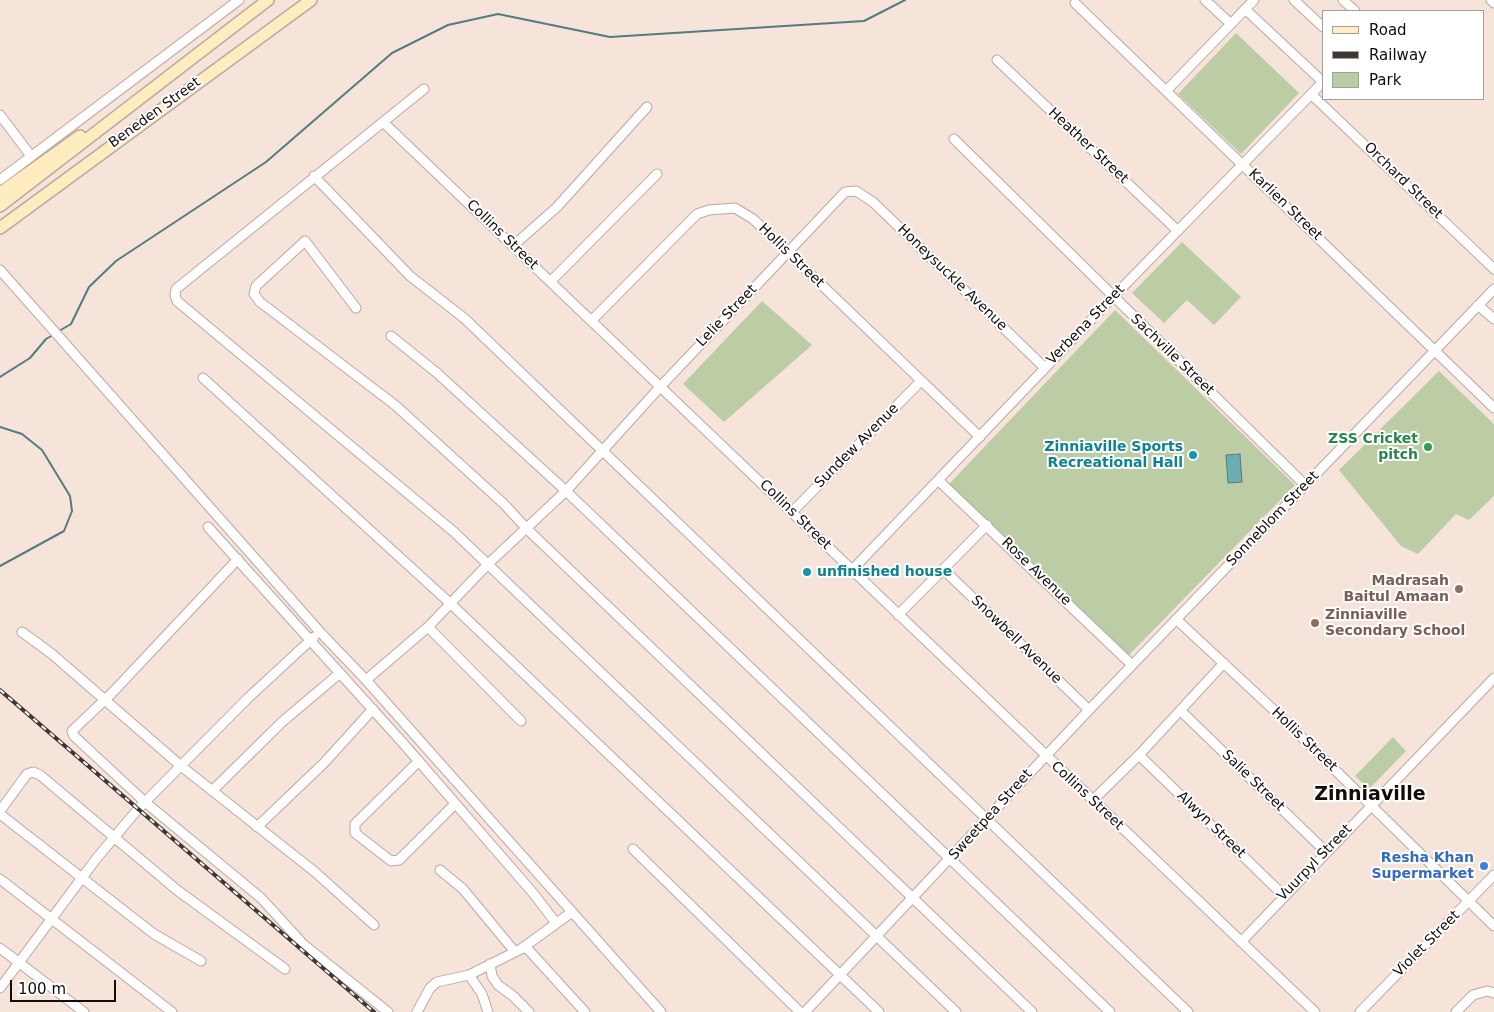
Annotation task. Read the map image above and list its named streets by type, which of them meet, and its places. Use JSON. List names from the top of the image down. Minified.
{"streets":{"main road":["Beneden Street"],"street":["Heather Street","Orchard Street","Karlien Street","Collins Street","Hollis Street","Honeysuckle Avenue","Lelie Street","Verbena Street","Sachville Street","Sundew Avenue","Sonneblom Street","Rose Avenue","Snowbell Avenue","Salie Street","Sweetpea Street","Alwyn Street","Vuurpyl Street","Violet Street"]},"crossings":[["Heather Street","Verbena Street"],["Orchard Street","Verbena Street"],["Karlien Street","Verbena Street"],["Karlien Street","Sonneblom Street"],["Collins Street","Hollis Street"],["Collins Street","Lelie Street"],["Collins Street","Verbena Street"],["Collins Street","Sundew Avenue"],["Collins Street","Sweetpea Street"],["Collins Street","Vuurpyl Street"],["Hollis Street","Lelie Street"],["Hollis Street","Verbena Street"],["Hollis Street","Sundew Avenue"],["Hollis Street","Sonneblom Street"],["Hollis Street","Sweetpea Street"],["Hollis Street","Vuurpyl Street"],["Hollis Street","Violet Street"],["Honeysuckle Avenue","Lelie Street"],["Honeysuckle Avenue","Verbena Street"],["Verbena Street","Sachville Street"],["Verbena Street","Rose Avenue"],["Sachville Street","Sonneblom Street"],["Sonneblom Street","Sweetpea Street"],["Rose Avenue","Sweetpea Street"],["Snowbell Avenue","Sweetpea Street"],["Salie Street","Vuurpyl Street"],["Alwyn Street","Vuurpyl Street"]],"districts":["Zinniaville"],"places":["ZSS Cricket pitch","Zinniaville Sports Recreational Hall","unfinished house","Madrasah Baitul Amaan","Zinniaville Secondary School","Resha Khan Supermarket"],"legend":["Road","Railway","Park"],"scale_bar":"100 m"}
